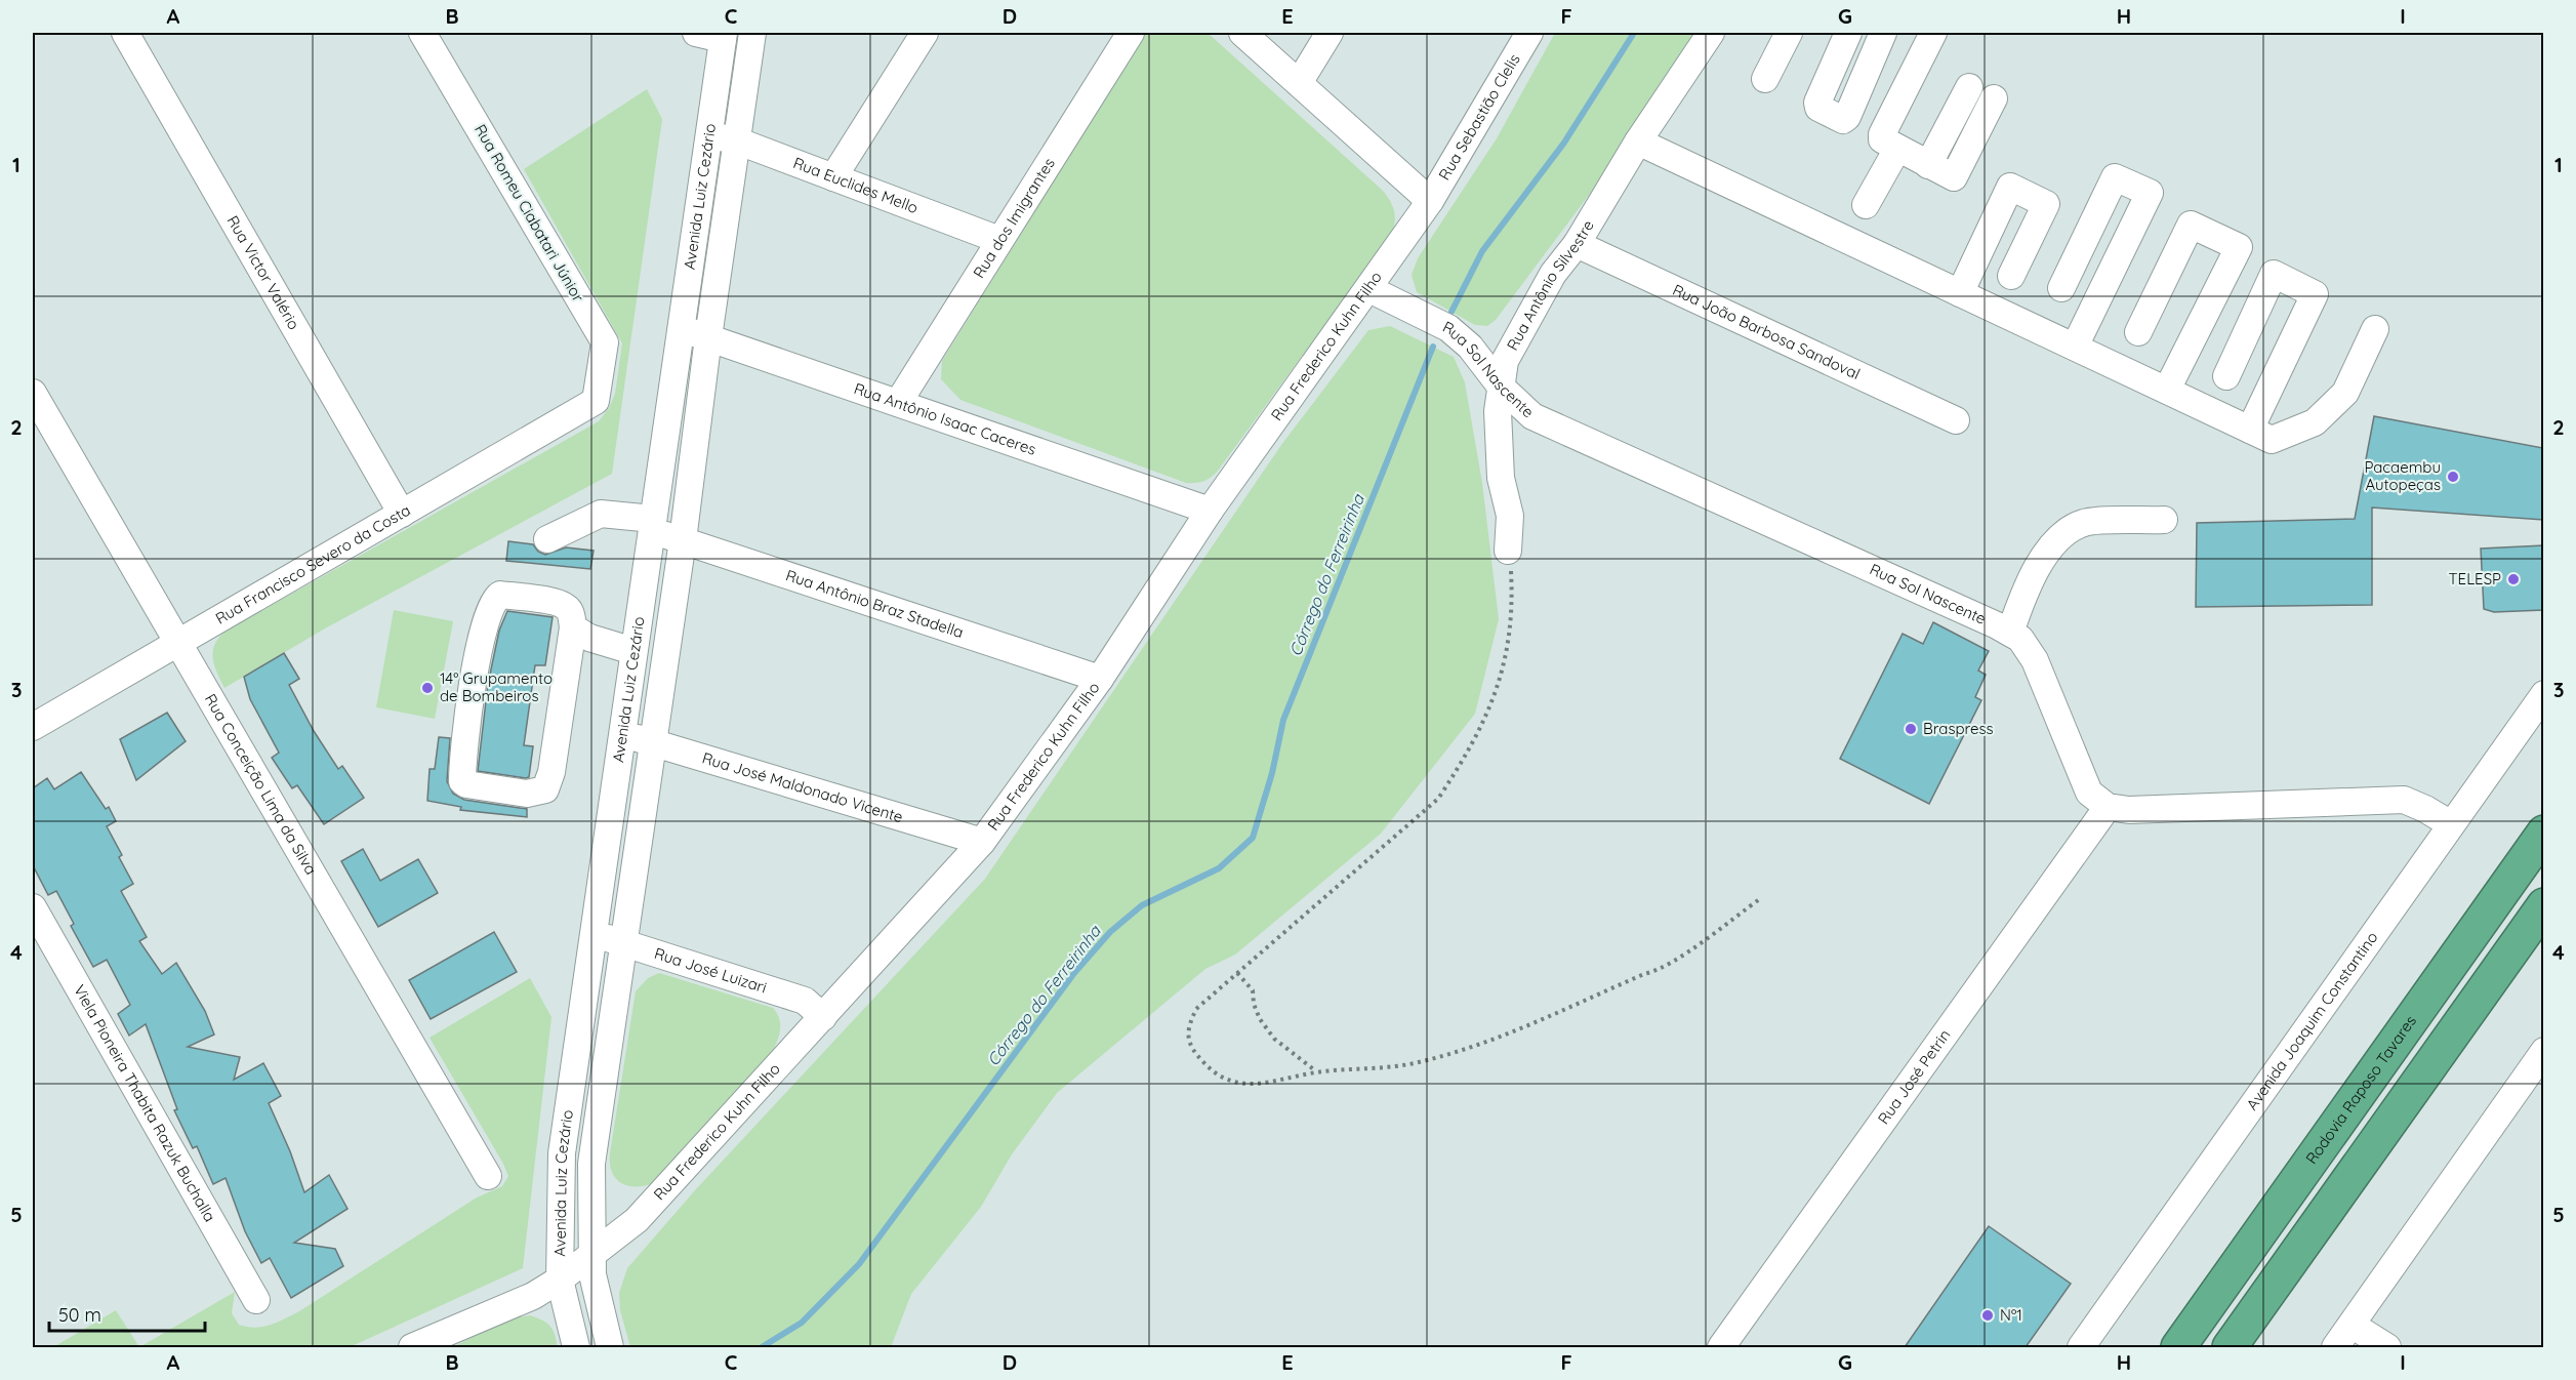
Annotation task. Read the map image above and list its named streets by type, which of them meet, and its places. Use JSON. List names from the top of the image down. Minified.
{"streets":{"highway":["Rodovia Raposo Tavares"],"street":["Rua Sebastião Clelis","Rua Euclides Mello","Avenida Luiz Cezário","Rua Romeu Ciabatari Júnior","Rua dos Imigrantes","Rua Victor Valério","Rua Antônio Silvestre","Rua João Barbosa Sandoval","Rua Frederico Kuhn Filho","Rua Sol Nascente","Rua Antônio Isaac Caceres","Rua Francisco Severo da Costa","Rua Antônio Braz Stadella","Rua Conceição Lima da Silva","Rua José Maldonado Vicente","Rua José Luizari","Avenida Joaquim Constantino","Rua José Petrin","Viela Pioneira Thabita Razuk Buchalla"]},"crossings":[["Rua Sebastião Clelis","Rua Frederico Kuhn Filho"],["Rua Euclides Mello","Avenida Luiz Cezário"],["Rua Euclides Mello","Rua dos Imigrantes"],["Avenida Luiz Cezário","Rua Frederico Kuhn Filho"],["Avenida Luiz Cezário","Rua Antônio Isaac Caceres"],["Avenida Luiz Cezário","Rua Antônio Braz Stadella"],["Avenida Luiz Cezário","Rua José Maldonado Vicente"],["Avenida Luiz Cezário","Rua José Luizari"],["Rua Romeu Ciabatari Júnior","Rua Francisco Severo da Costa"],["Rua dos Imigrantes","Rua Antônio Isaac Caceres"],["Rua Victor Valério","Rua Francisco Severo da Costa"],["Rua Antônio Silvestre","Rua João Barbosa Sandoval"],["Rua Antônio Silvestre","Rua Sol Nascente"],["Rua Frederico Kuhn Filho","Rua Sol Nascente"],["Rua Frederico Kuhn Filho","Rua Antônio Isaac Caceres"],["Rua Frederico Kuhn Filho","Rua Antônio Braz Stadella"],["Rua Frederico Kuhn Filho","Rua José Maldonado Vicente"],["Rua Frederico Kuhn Filho","Rua José Luizari"],["Rua Sol Nascente","Rua José Petrin"],["Rua Francisco Severo da Costa","Rua Conceição Lima da Silva"]],"water":["Córrego do Ferreirinha"],"places":["Pacaembu Autopeças","TELESP","14° Grupamento de Bombeiros","Braspress","Nº1"],"scale_bar":"50 m","grid":{"columns":["A","B","C","D","E","F","G","H","I"],"rows":["1","2","3","4","5"]}}
